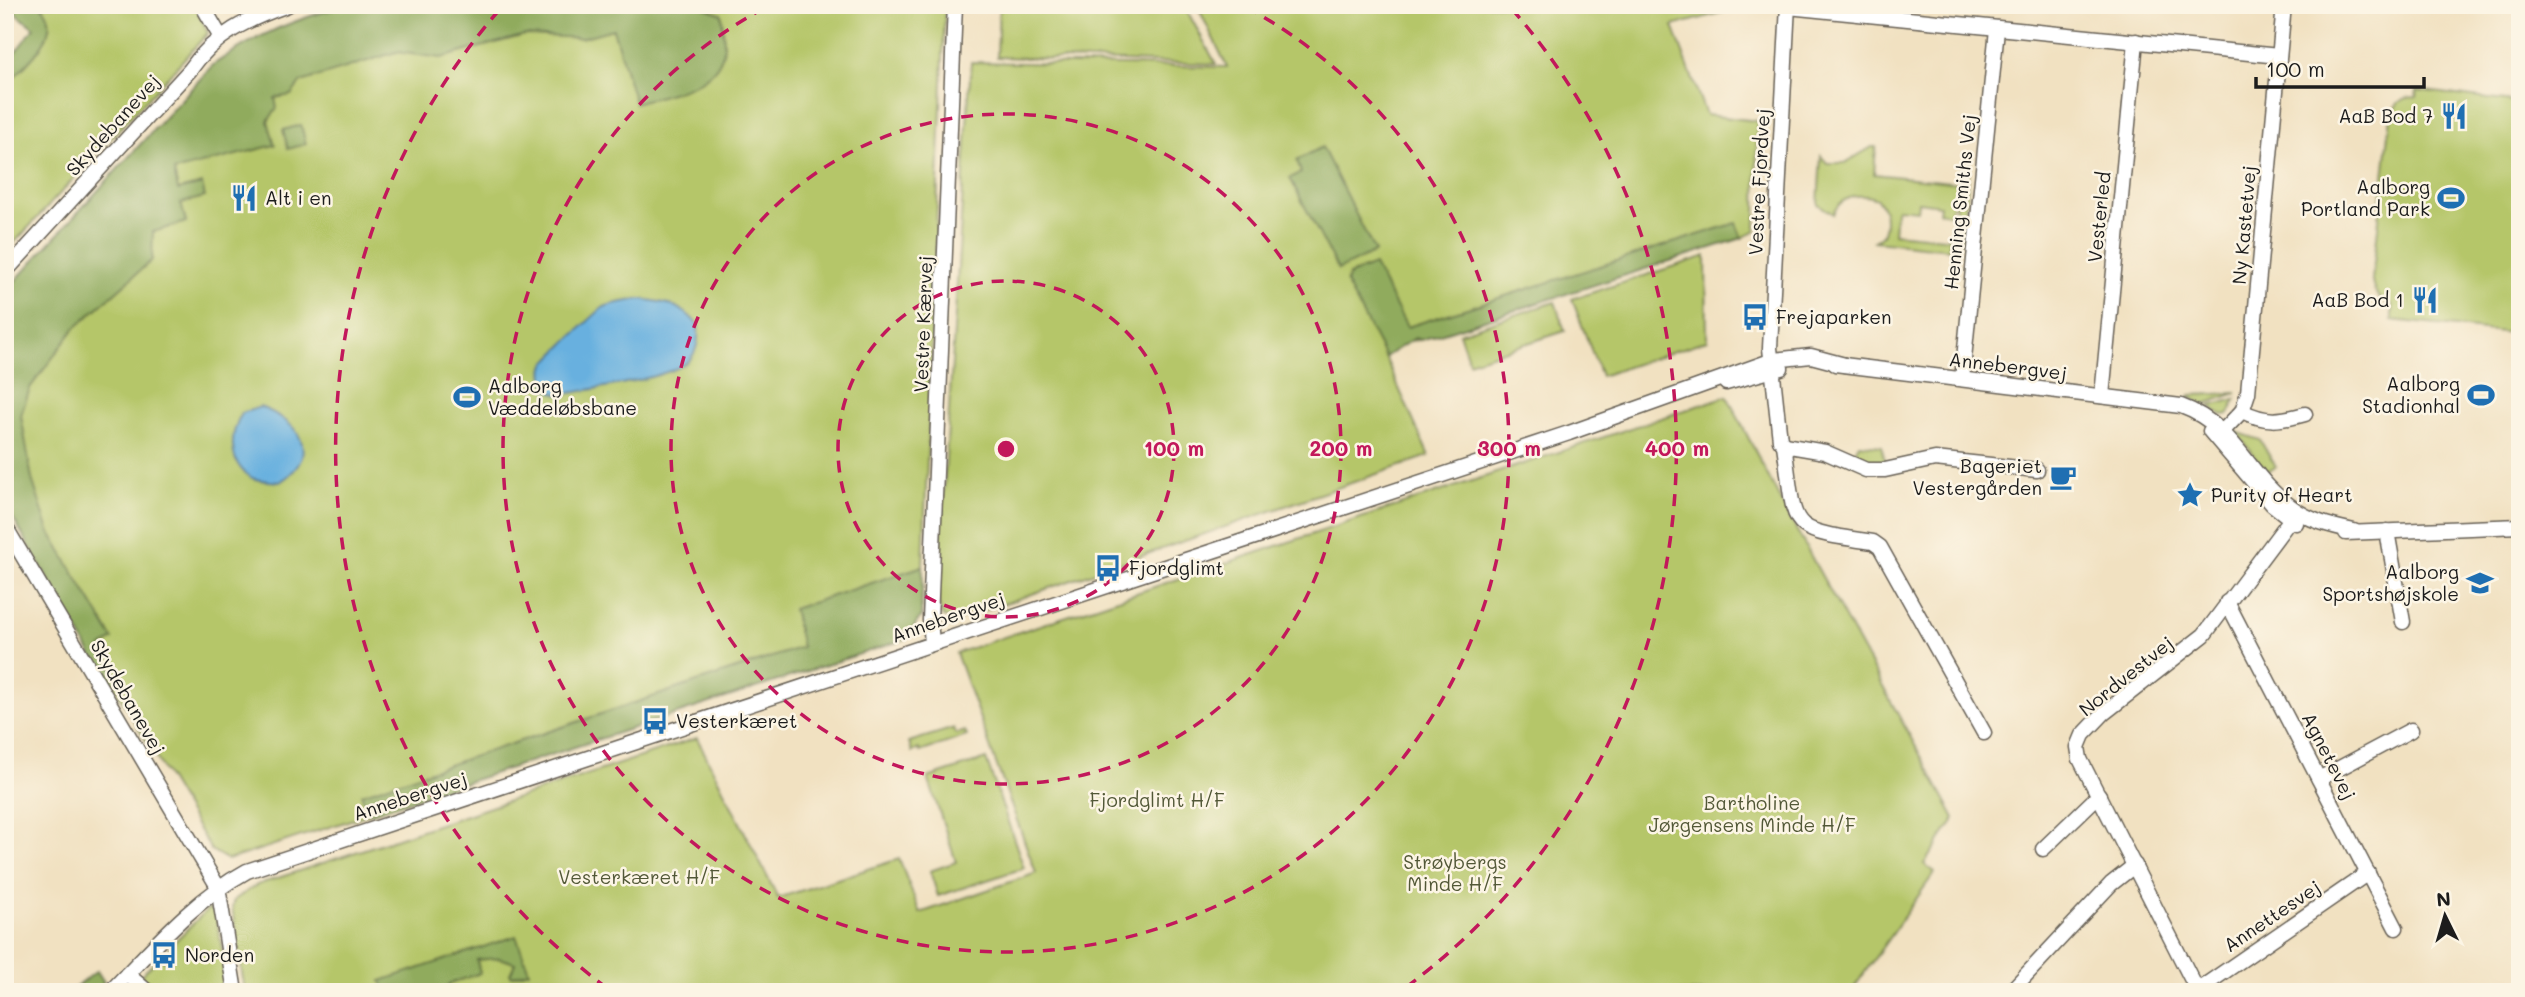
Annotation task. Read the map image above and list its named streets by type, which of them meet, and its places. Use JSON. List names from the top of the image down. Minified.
{"streets":{"street":["Skydebanevej","Vestre Fjordvej","Henning Smiths Vej","Vesterled","Ny Kastetvej","Vestre Kærvej","Annebergvej","Nordvestvej","Agnetevej","Annettesvej"]},"crossings":[["Skydebanevej","Annebergvej"],["Vestre Fjordvej","Annebergvej"],["Henning Smiths Vej","Annebergvej"],["Vesterled","Annebergvej"],["Vestre Kærvej","Annebergvej"],["Annebergvej","Nordvestvej"],["Nordvestvej","Agnetevej"],["Nordvestvej","Annettesvej"],["Agnetevej","Annettesvej"]],"parks":["Fjordglimt H/F","Bartholine Jørgensens Minde H/F","Strøybergs Minde H/F","Vesterkæret H/F"],"places":{"restaurant":["AaB Bod 7","Alt i en","AaB Bod 1"],"sports":["Aalborg Portland Park","Aalborg Stadionhal","Aalborg Væddeløbsbane"],"bus stop":["Frejaparken","Fjordglimt","Vesterkæret","Norden"],"cafe":["Bageriet Vestergården"],"place":["Purity of Heart"],"school or university":["Aalborg Sportshøjskole"]},"scale_bar":"100 m","north":"top","rings":["100 m","200 m","300 m","400 m"]}
